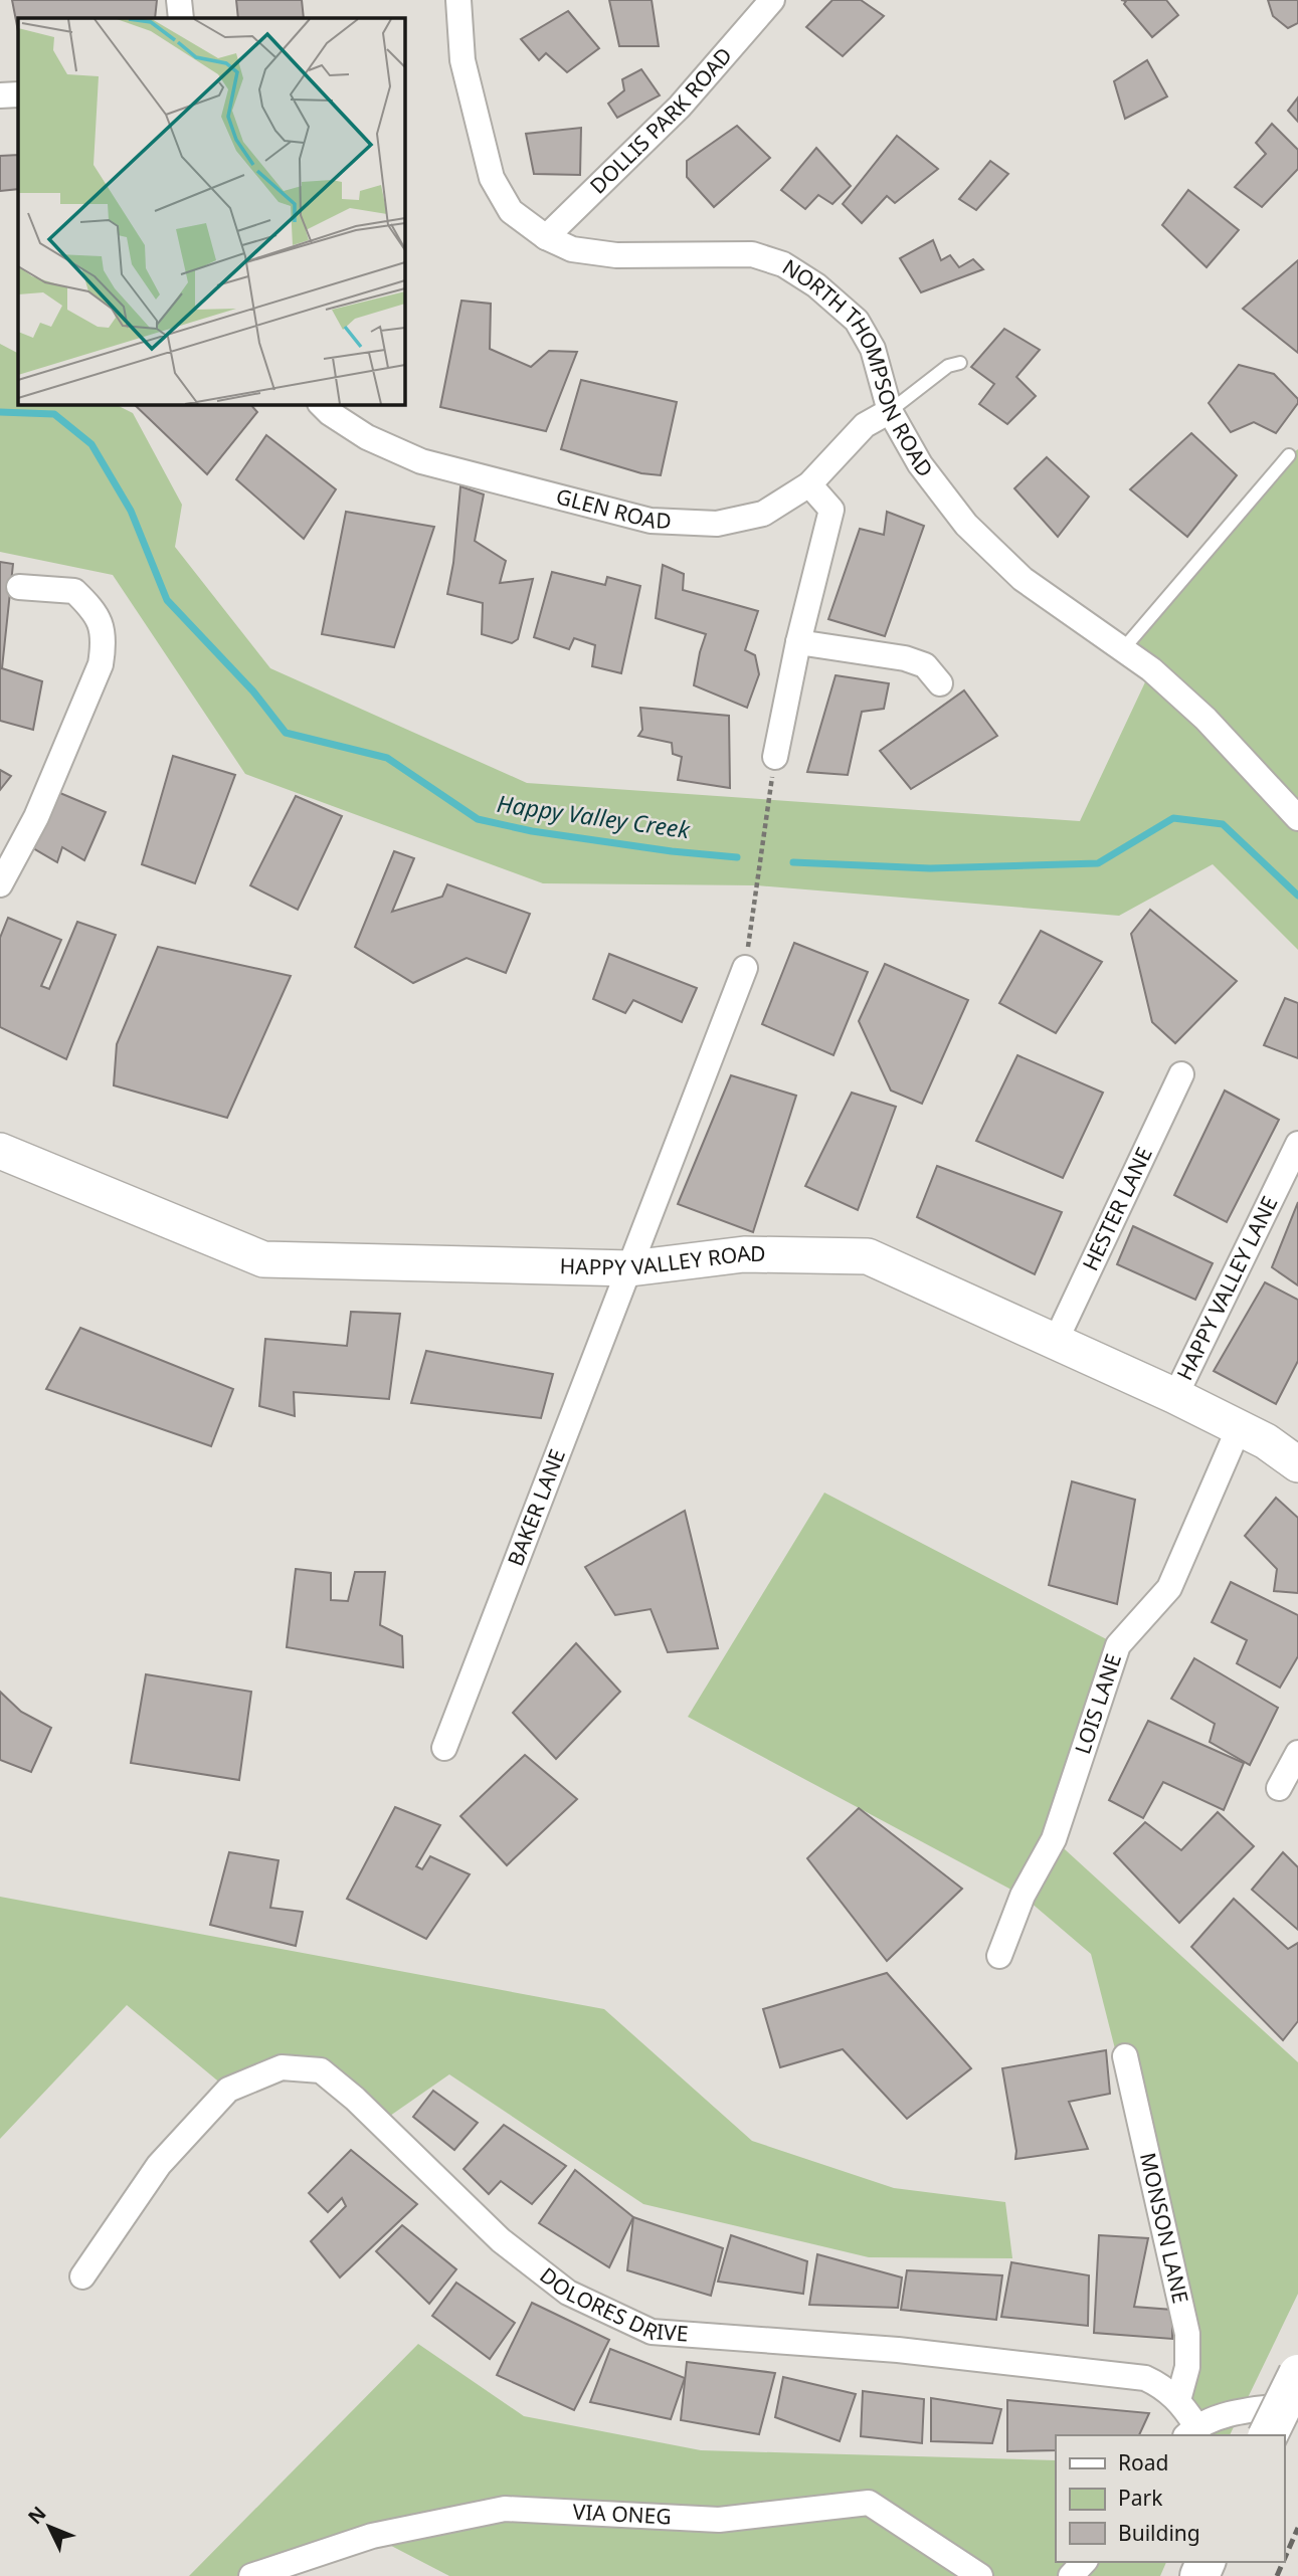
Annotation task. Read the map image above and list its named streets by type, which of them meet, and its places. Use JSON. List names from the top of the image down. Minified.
{"streets":{"street":["DOLLIS PARK ROAD","NORTH THOMPSON ROAD","GLEN ROAD","HESTER LANE","HAPPY VALLEY ROAD","HAPPY VALLEY LANE","BAKER LANE","LOIS LANE","MONSON LANE","DOLORES DRIVE","VIA ONEG"]},"crossings":[["DOLLIS PARK ROAD","NORTH THOMPSON ROAD"],["NORTH THOMPSON ROAD","GLEN ROAD"],["HESTER LANE","HAPPY VALLEY ROAD"],["HAPPY VALLEY ROAD","HAPPY VALLEY LANE"],["HAPPY VALLEY ROAD","BAKER LANE"],["HAPPY VALLEY ROAD","LOIS LANE"],["MONSON LANE","DOLORES DRIVE"]],"water":["Happy Valley Creek"],"legend":["Road","Park","Building"],"north":"top left"}
